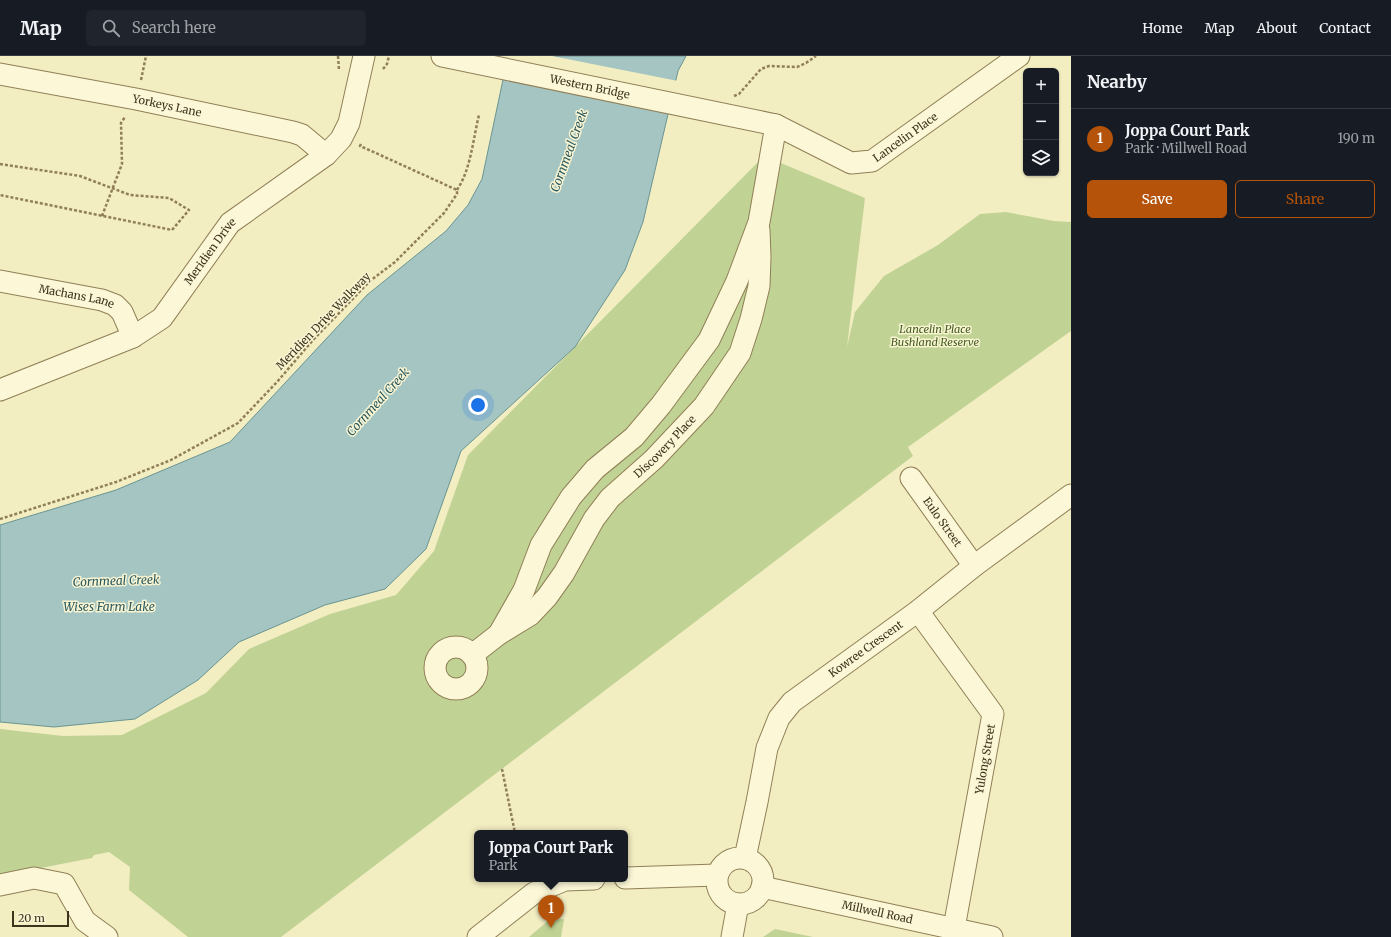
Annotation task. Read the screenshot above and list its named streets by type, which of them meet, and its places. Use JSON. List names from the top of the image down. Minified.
{"streets":{"street":["Western Bridge","Yorkeys Lane","Lancelin Place","Meridien Drive","Machans Lane","Discovery Place","Eulo Street","Kowree Crescent","Yulong Street","Millwell Road"],"path":["Meridien Drive Walkway"]},"crossings":[["Western Bridge","Lancelin Place"],["Yorkeys Lane","Meridien Drive"],["Lancelin Place","Discovery Place"],["Meridien Drive","Machans Lane"],["Eulo Street","Kowree Crescent"],["Kowree Crescent","Yulong Street"],["Kowree Crescent","Millwell Road"],["Yulong Street","Millwell Road"]],"water":["Cornmeal Creek","Wises Farm Lake"],"parks":["Lancelin Place Bushland Reserve"],"scale_bar":"20 m","page":{"header":"Map","search":"Search here","nav":["Home","Map","About","Contact"],"heading":"Nearby","map_buttons":["+","−"],"list":[{"mark":"1","name":"Joppa Court Park","note":"Park · Millwell Road","value":"190 m"}],"buttons":["Save","Share"],"popup":["Joppa Court Park","Park"],"pins":"1","scale":"20 m"}}
